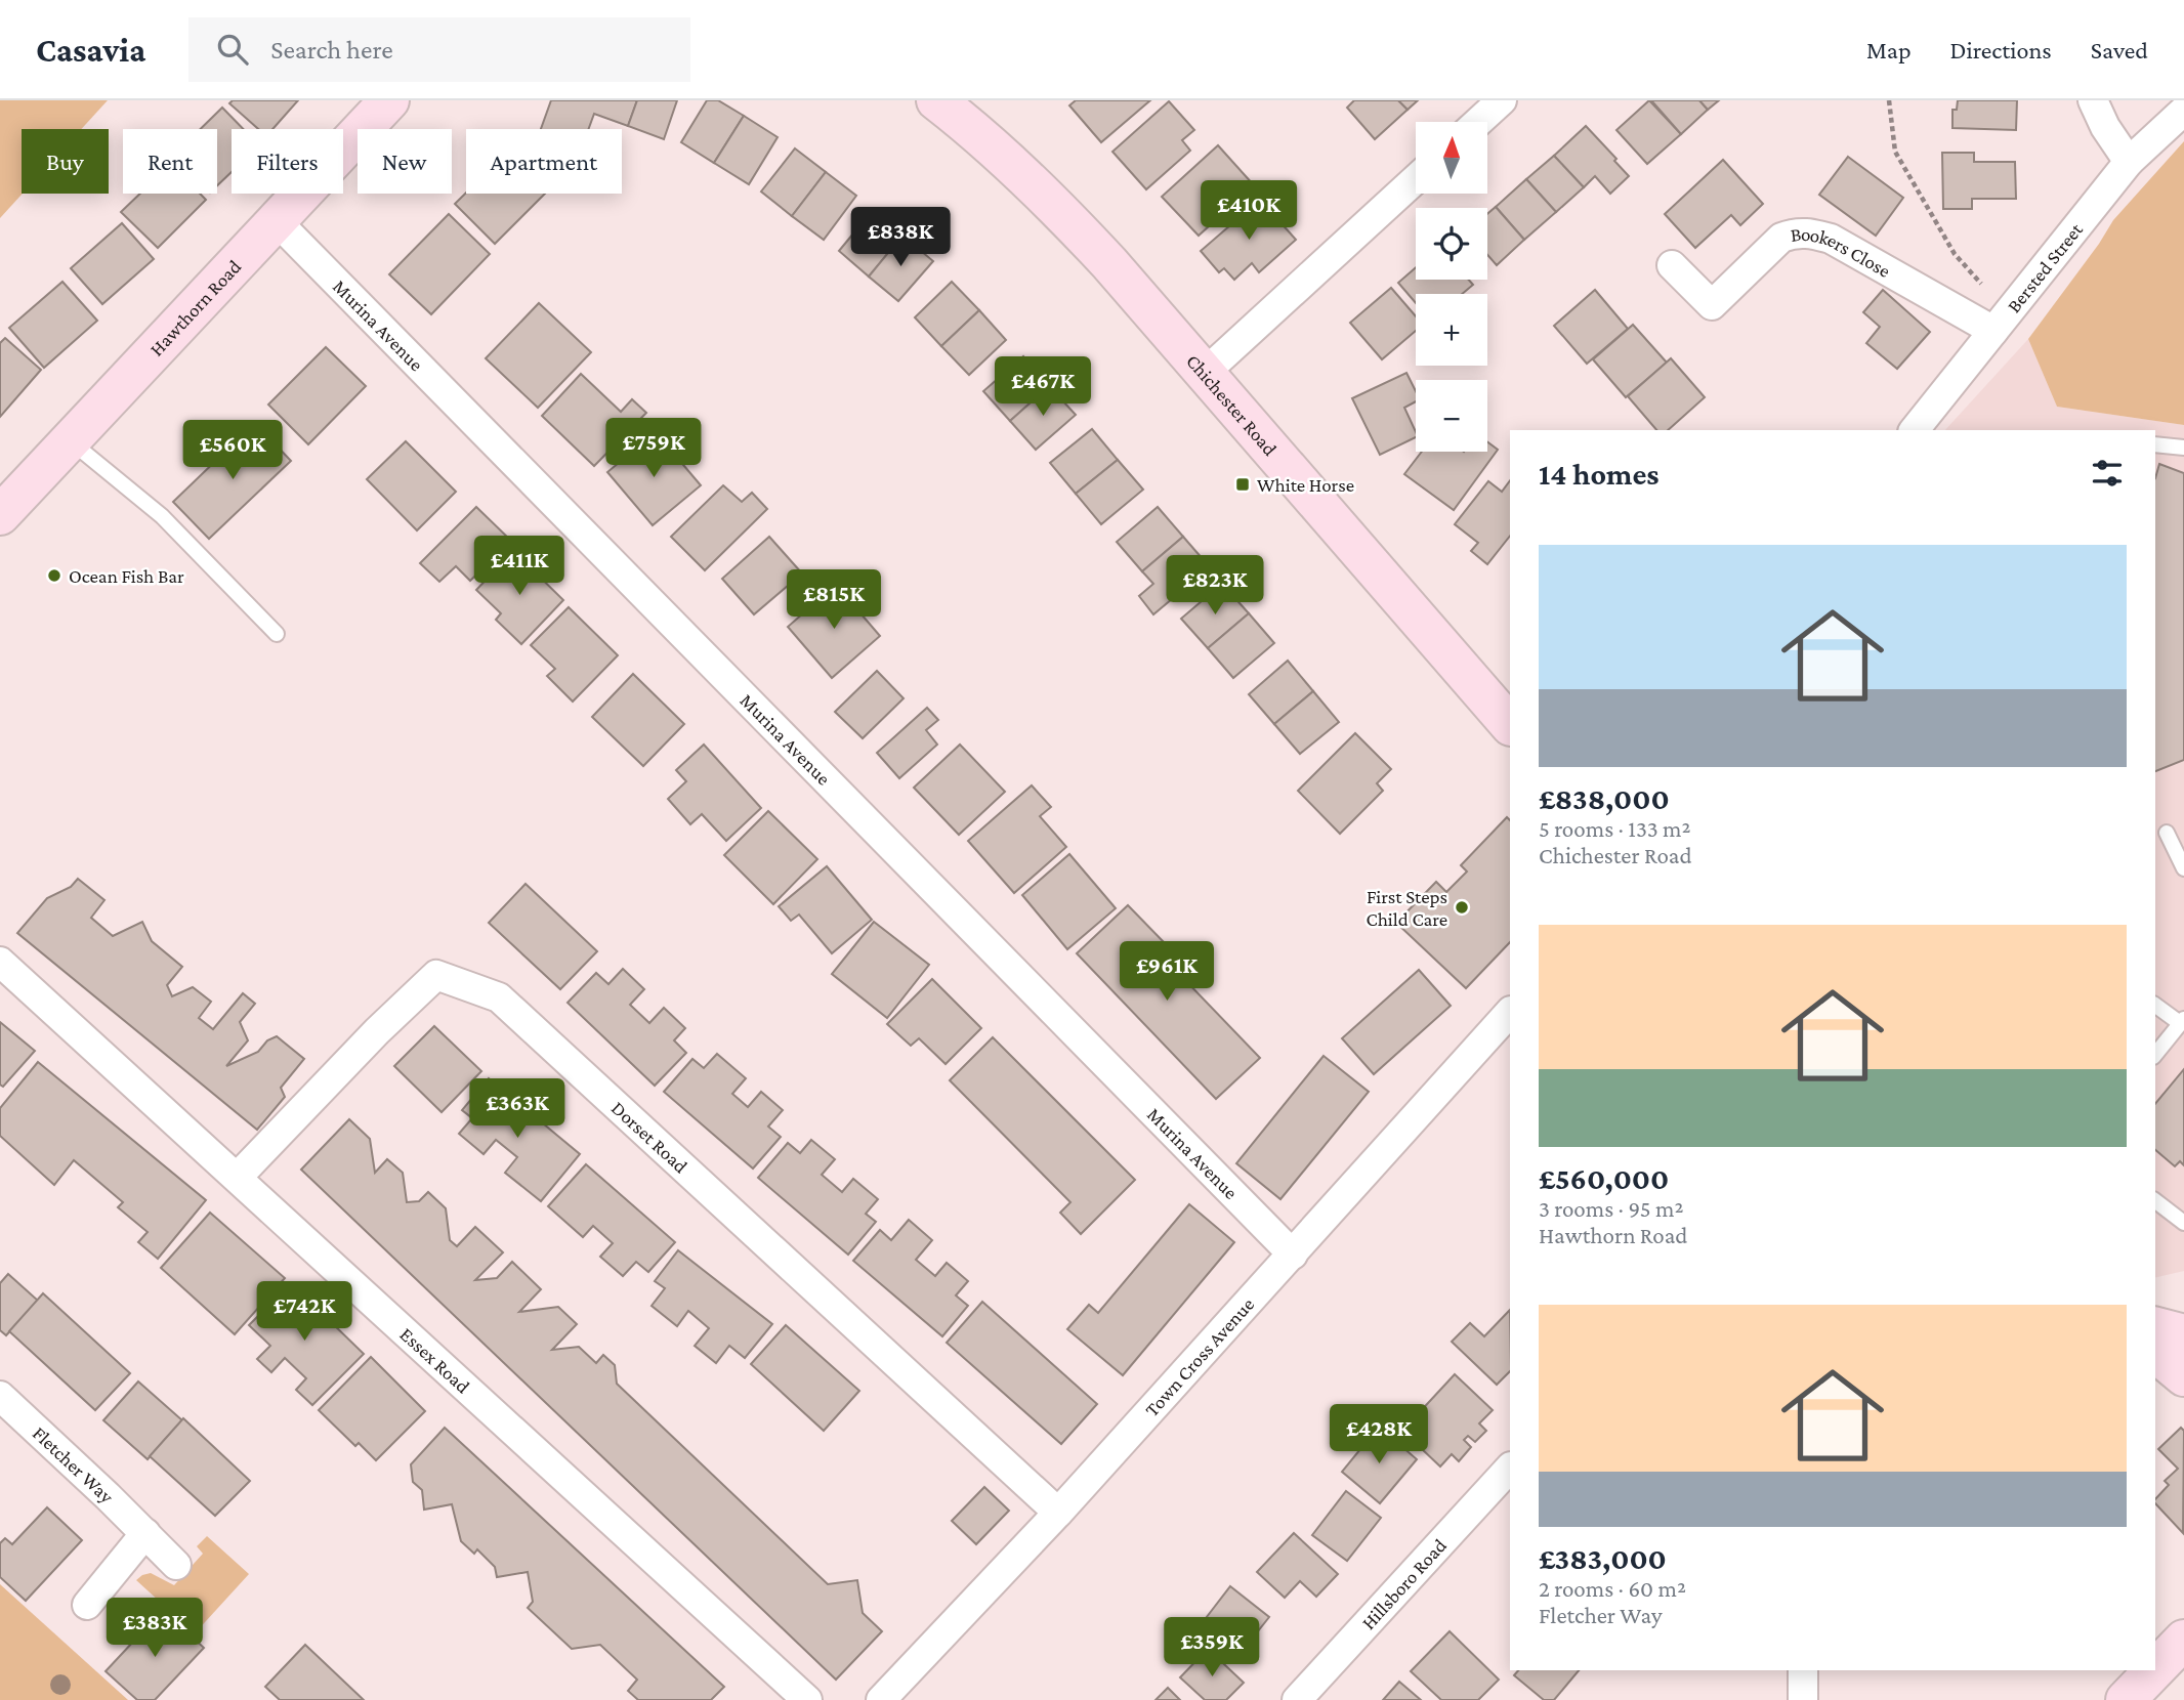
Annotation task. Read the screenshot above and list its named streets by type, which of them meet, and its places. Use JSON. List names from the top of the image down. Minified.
{"streets":{"main road":["Hawthorn Road","Chichester Road"],"street":["Bookers Close","Bersted Street","Murina Avenue","Dorset Road","Town Cross Avenue","Essex Road","Fletcher Way","Hillsboro Road"]},"crossings":[["Bookers Close","Bersted Street"],["Hawthorn Road","Murina Avenue"],["Murina Avenue","Town Cross Avenue"],["Dorset Road","Town Cross Avenue"],["Dorset Road","Essex Road"]],"places":{"transit":["White Horse"],"other":["Ocean Fish Bar","First Steps Child Care"]},"north":"top","page":{"header":"Casavia","search":"Search here","nav":["Map","Directions","Saved"],"map_buttons":["+","−"],"chip":["Buy","Rent","Filters","New","Apartment"],"price":["£410K","£838K","£467K","£759K","£560K","£411K","£823K","£815K","£961K","£363K","£742K","£428K","£383K","£359K"],"heading":"14 homes","list":[{"name":"£838,000","note":"5 rooms · 133 m² · Chichester Road"},{"name":"£560,000","note":"3 rooms · 95 m² · Hawthorn Road"},{"name":"£383,000","note":"2 rooms · 60 m² · Fletcher Way"}]}}
